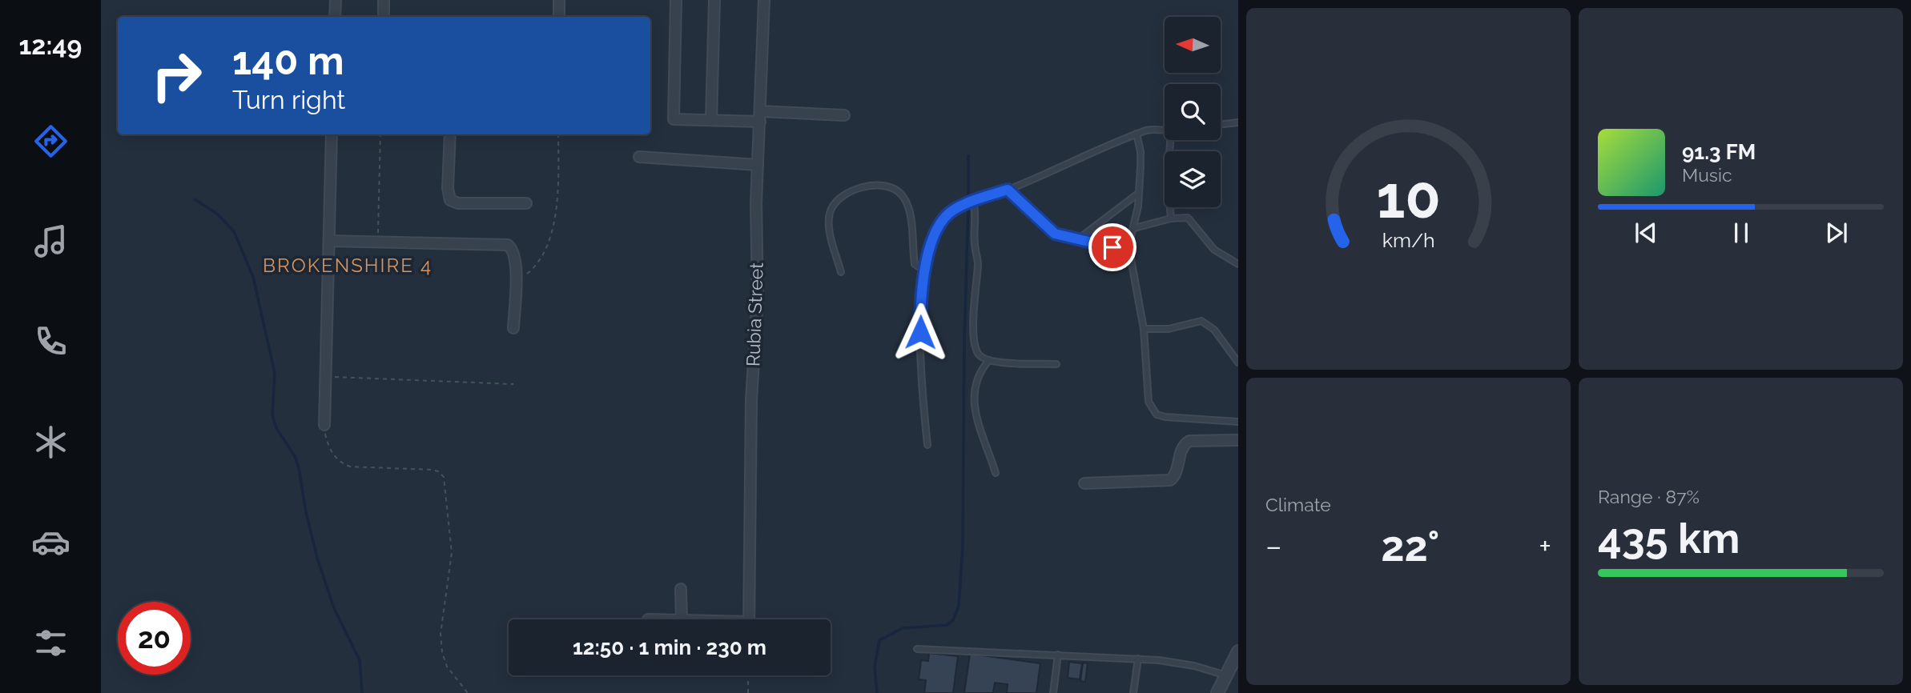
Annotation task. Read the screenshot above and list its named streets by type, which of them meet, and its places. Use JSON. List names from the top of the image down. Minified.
{"streets":{"street":["Rubia Street"]},"districts":["BROKENSHIRE 4"],"north":"left","page":{"tabs":"12:49","turn":["140 m","Turn right"],"song":["91.3 FM","Music"],"tile":["Climate",["Range · 87%","435 km"]],"heat":["−","22°","+"],"limit":"20","trip":"12:50 · 1 min · 230 m","gauge":["10","km/h"]}}
